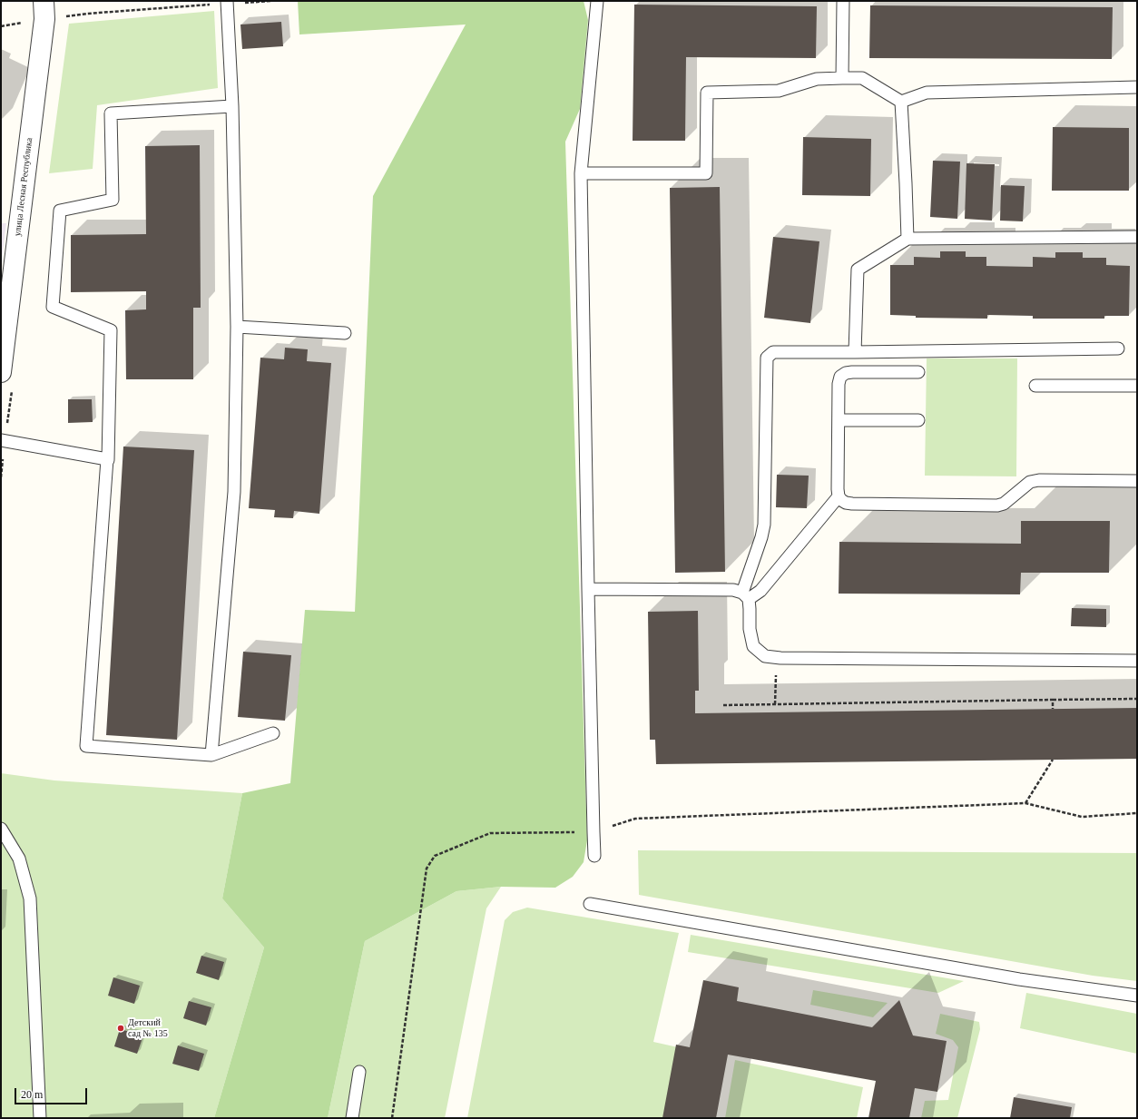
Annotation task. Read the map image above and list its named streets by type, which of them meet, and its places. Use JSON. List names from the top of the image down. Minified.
{"streets":{"street":["улица Лесная Республика"]},"places":["Детский сад № 135"],"scale_bar":"20 m"}
